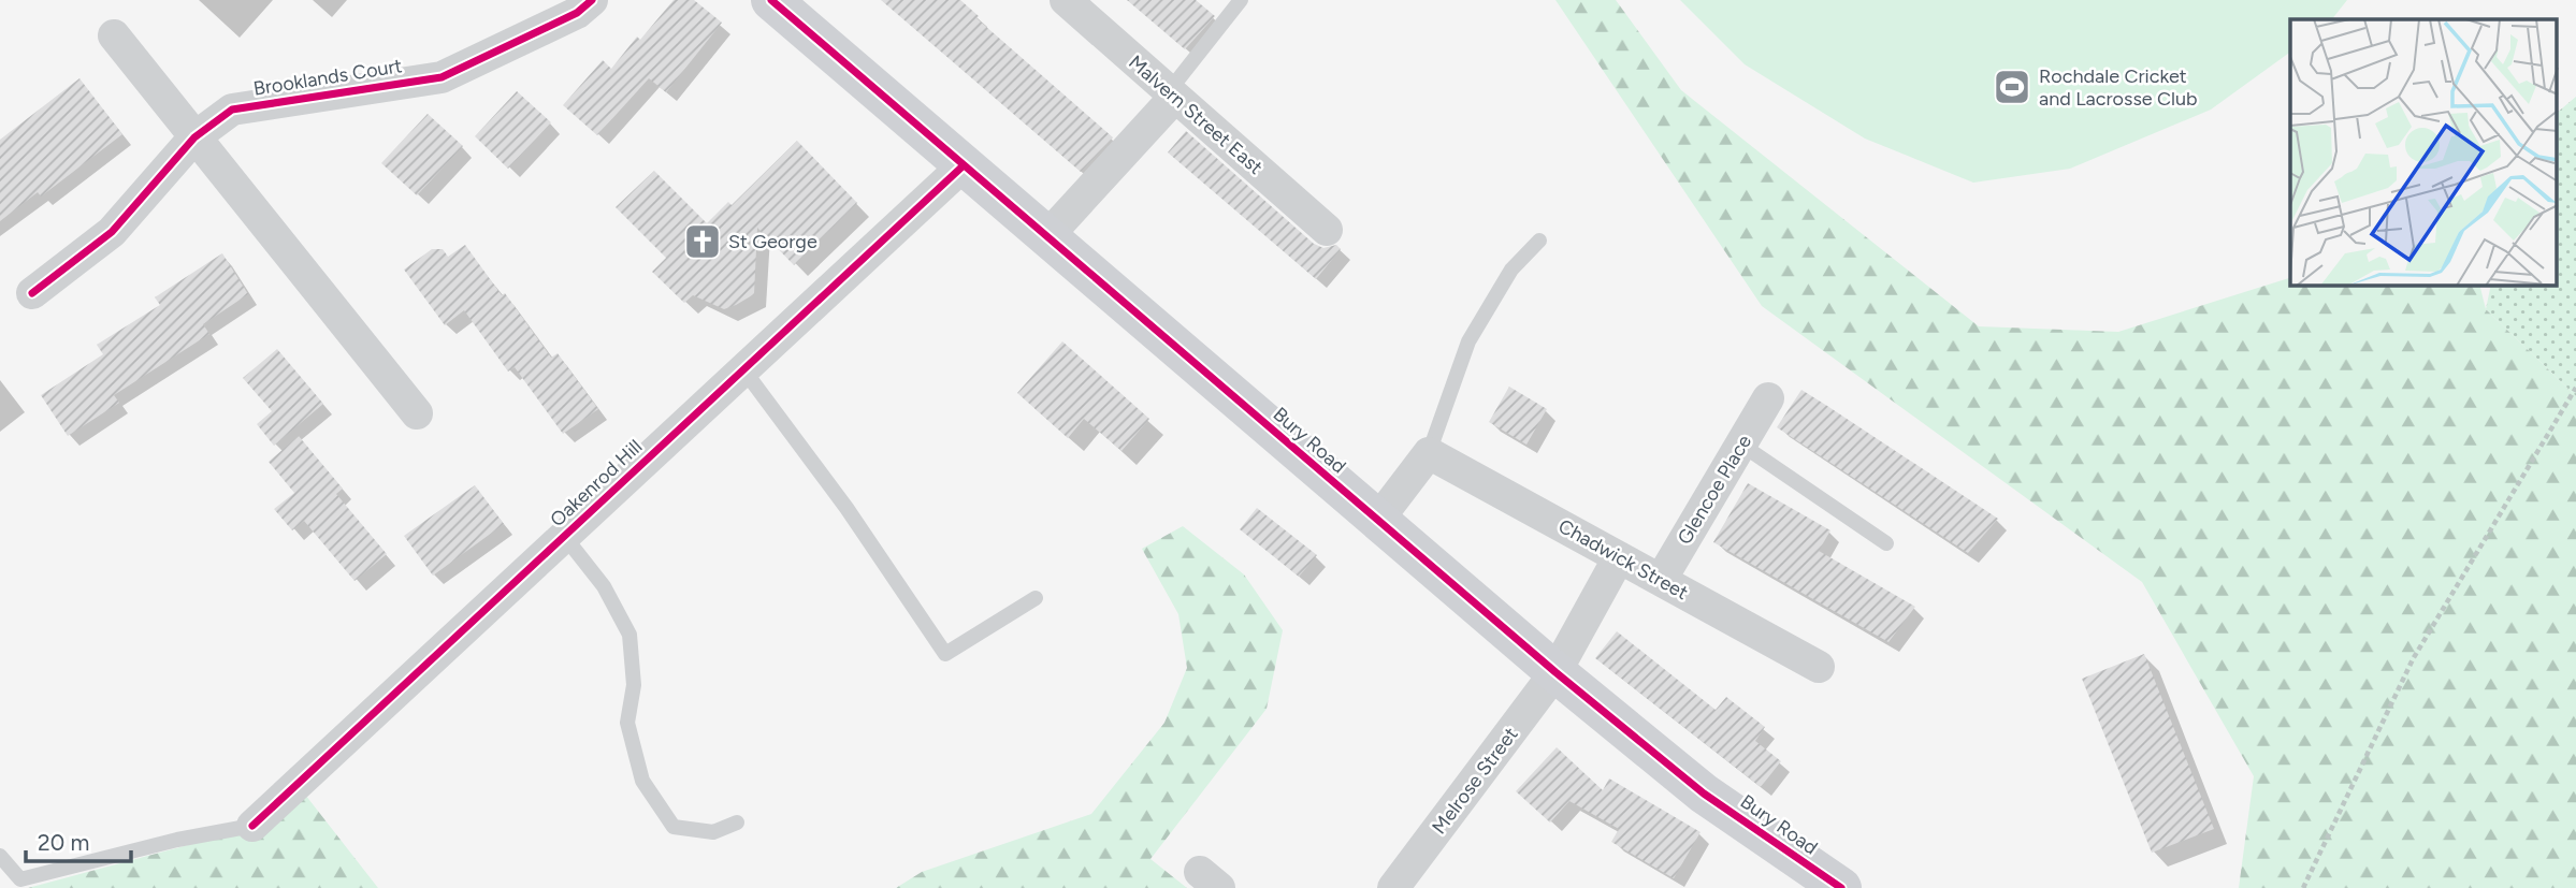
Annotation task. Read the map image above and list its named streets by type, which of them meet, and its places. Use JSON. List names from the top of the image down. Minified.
{"streets":{"main road":["Bury Road"],"street":["Brooklands Court","Malvern Street East","Oakenrod Hill","Glencoe Place","Chadwick Street","Melrose Street"]},"crossings":[["Bury Road","Oakenrod Hill"],["Bury Road","Melrose Street"],["Glencoe Place","Chadwick Street"],["Chadwick Street","Melrose Street"]],"places":{"sports":["Rochdale Cricket and Lacrosse Club"],"church":["St George"]},"scale_bar":"20 m"}
